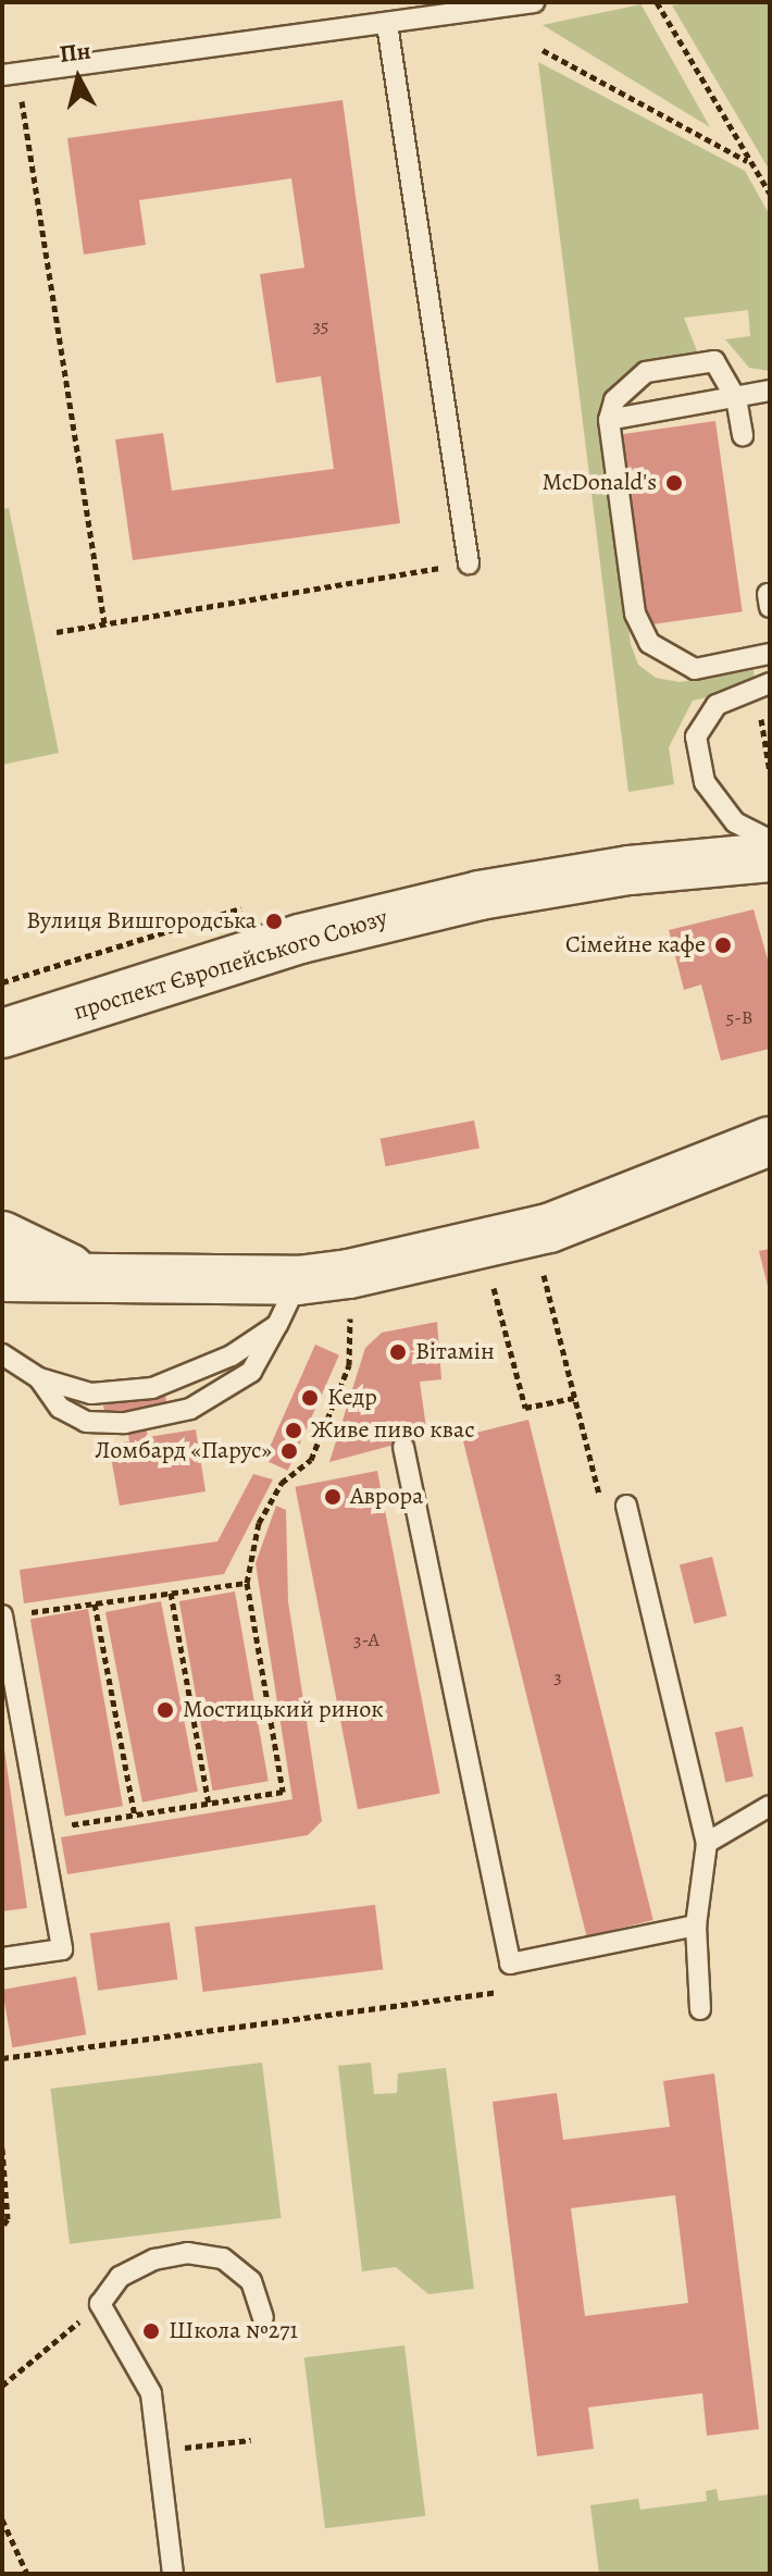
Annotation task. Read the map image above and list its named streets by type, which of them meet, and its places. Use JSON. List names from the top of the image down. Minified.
{"streets":{"main road":["проспект Європейського Союзу"]},"places":["McDonald's","Вулиця Вишгородська","Сімейне кафе","Вітамін","Кедр","Живе пиво квас","Ломбард «Парус»","Аврора","Мостицький ринок","Школа №271"],"house_numbers":["35","5-В","3-А","3"],"north":"top"}
